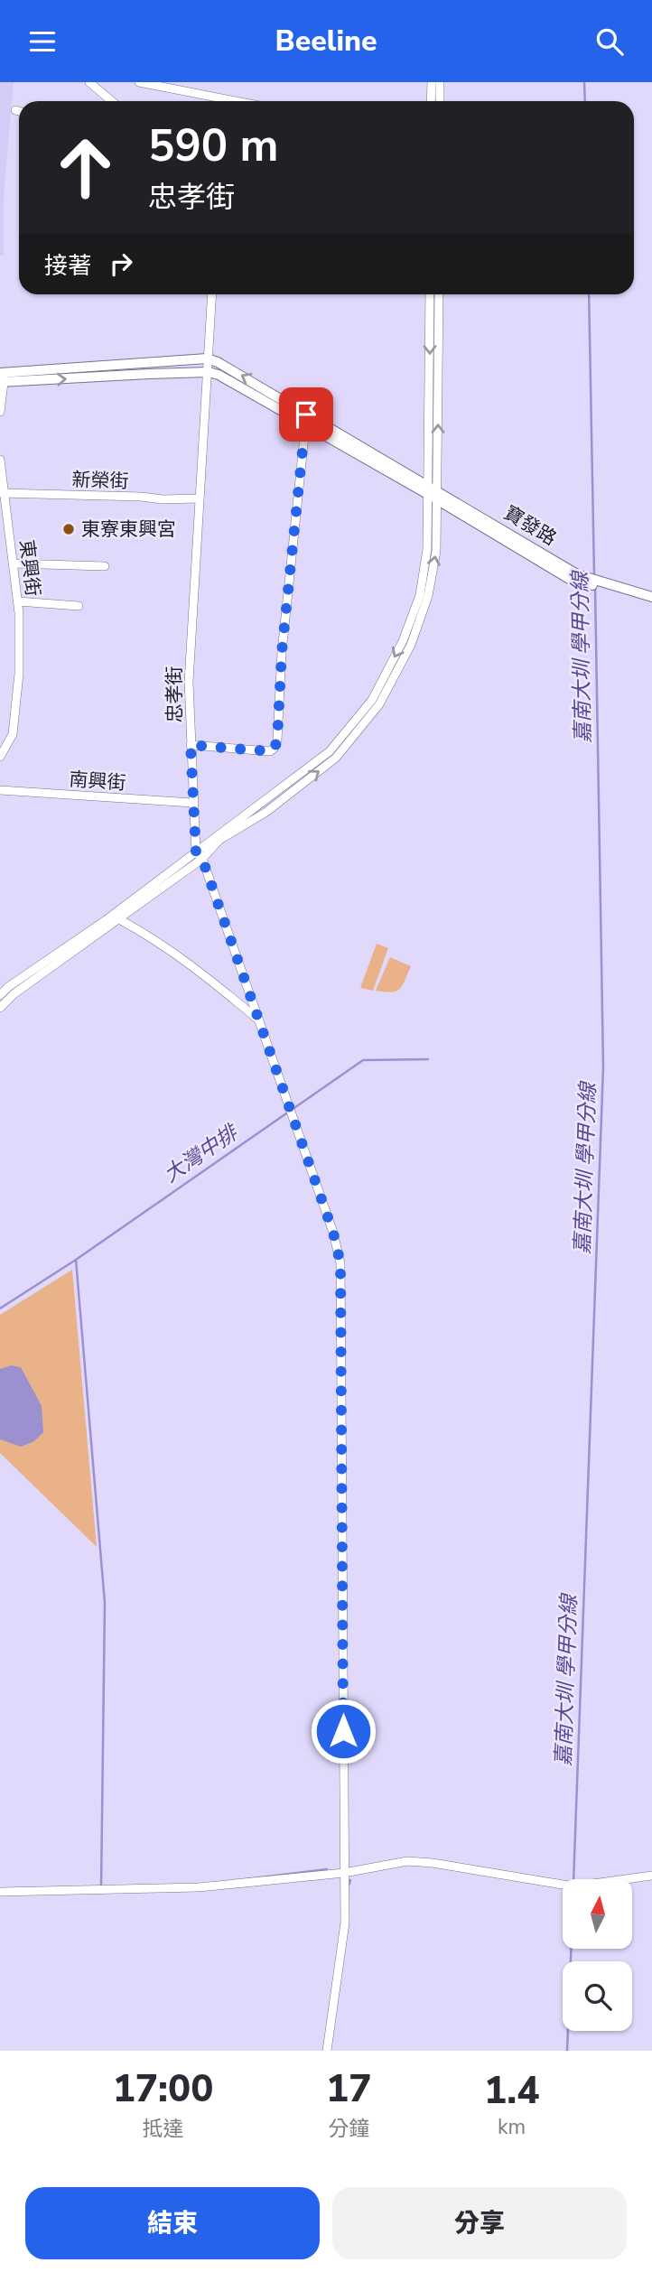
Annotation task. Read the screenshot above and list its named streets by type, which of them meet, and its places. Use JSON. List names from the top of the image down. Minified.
{"streets":{"main road":["寶發路"],"street":["新榮街","東興街","忠孝街","南興街"]},"crossings":[["新榮街","東興街"],["新榮街","忠孝街"],["寶發路","忠孝街"],["忠孝街","南興街"]],"water":["嘉南大圳 學甲分線","大灣中排"],"places":["東寮東興宮"],"north":"top","page":{"header":"Beeline","turn":["590 m","忠孝街"],"then":"接著","eta":["17:00","抵達","17","分鐘","1.4","km"],"buttons":["結束","分享"]}}
